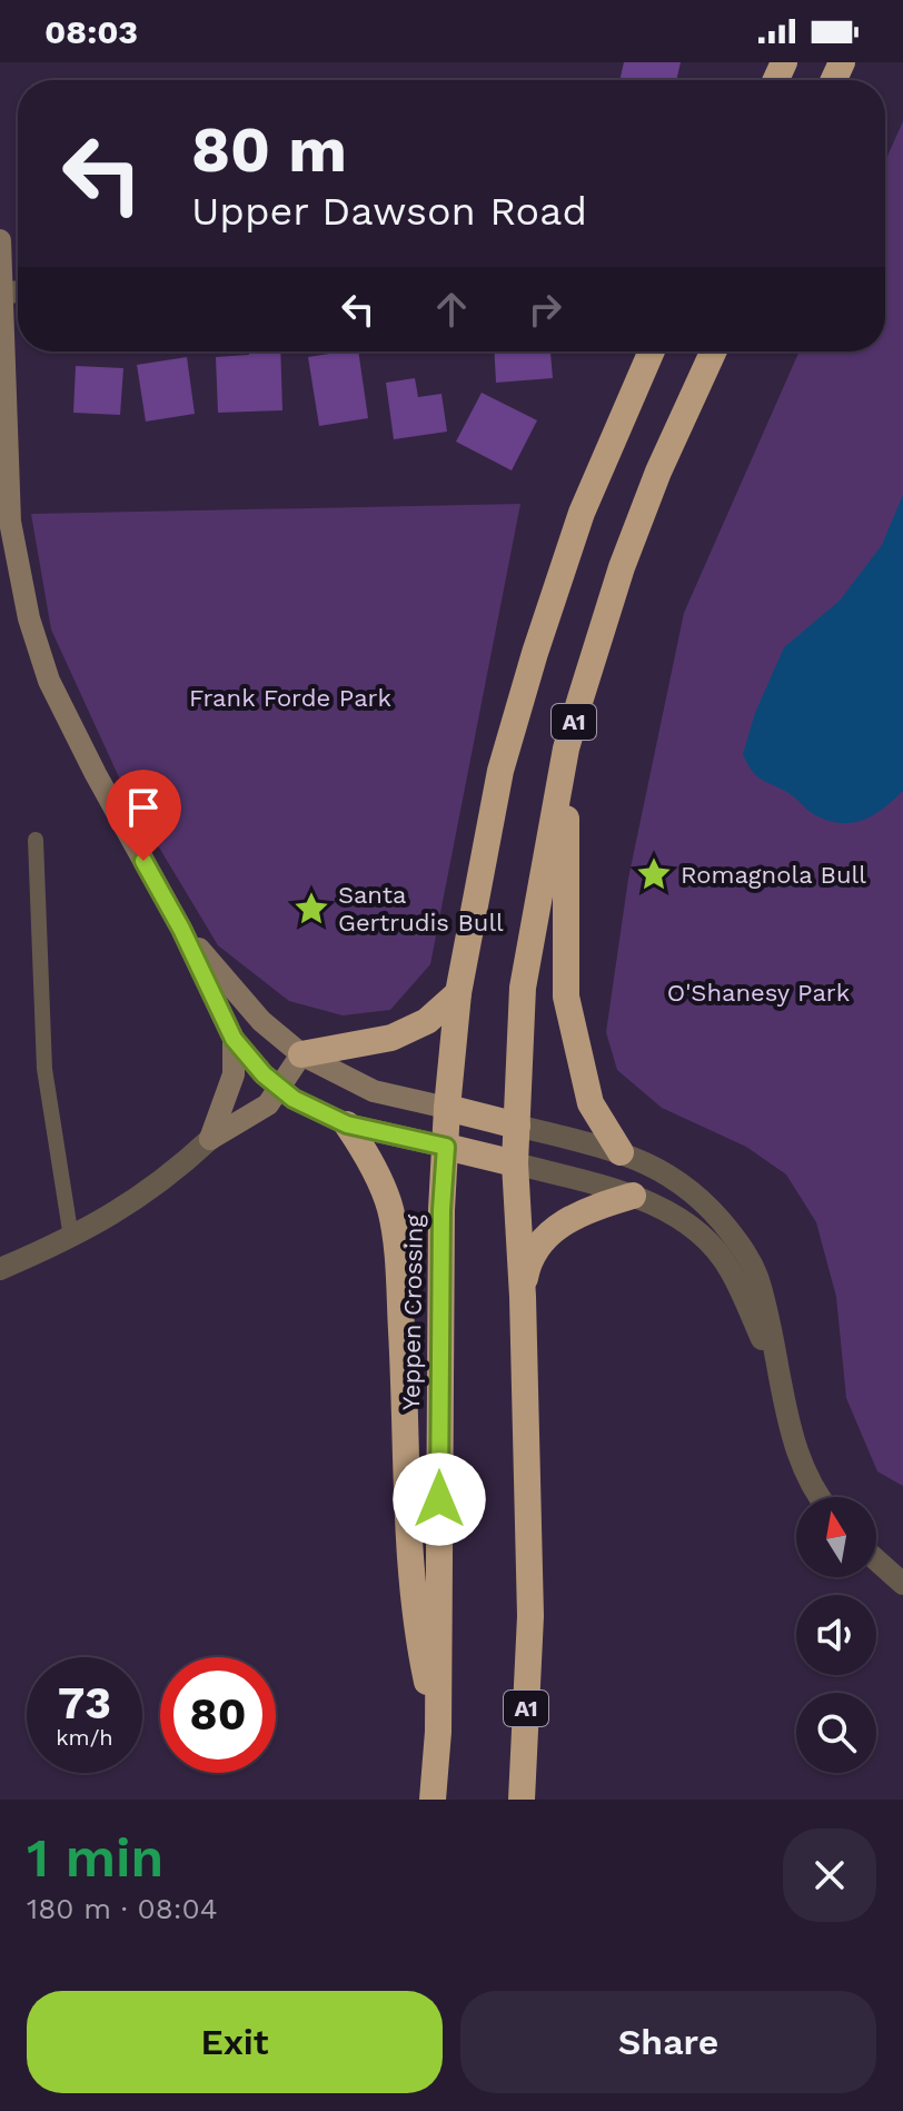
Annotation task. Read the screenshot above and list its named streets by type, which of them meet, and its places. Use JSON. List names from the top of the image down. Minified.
{"streets":{"highway":["A1","Yeppen Crossing"]},"crossings":[["A1","Yeppen Crossing"]],"parks":["Frank Forde Park","O'Shanesy Park"],"places":{"place":["Romagnola Bull","Santa Gertrudis Bull"]},"north":"top","page":{"status":"08:03","turn":["80 m","Upper Dawson Road"],"speed":"73 km/h","limit":"80","heading":["1 min","180 m · 08:04"],"buttons":["Exit","Share"]}}
